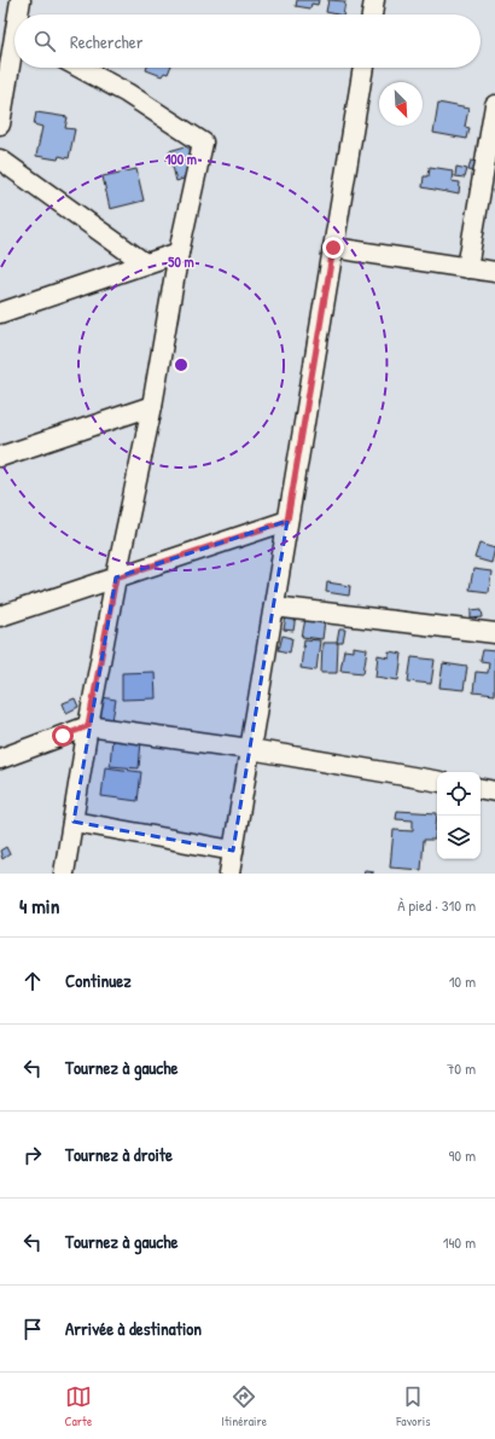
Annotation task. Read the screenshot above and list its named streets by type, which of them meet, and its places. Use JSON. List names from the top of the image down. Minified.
{"north":"bottom right","page":{"search":"Rechercher","heading":["4 min","À pied · 310 m"],"list":[["Continuez","10 m"],["Tournez à gauche","70 m"],["Tournez à droite","90 m"],["Tournez à gauche","140 m"],"Arrivée à destination"],"nav":["Carte","Itinéraire","Favoris"]},"rings":["100 m","50 m"]}
